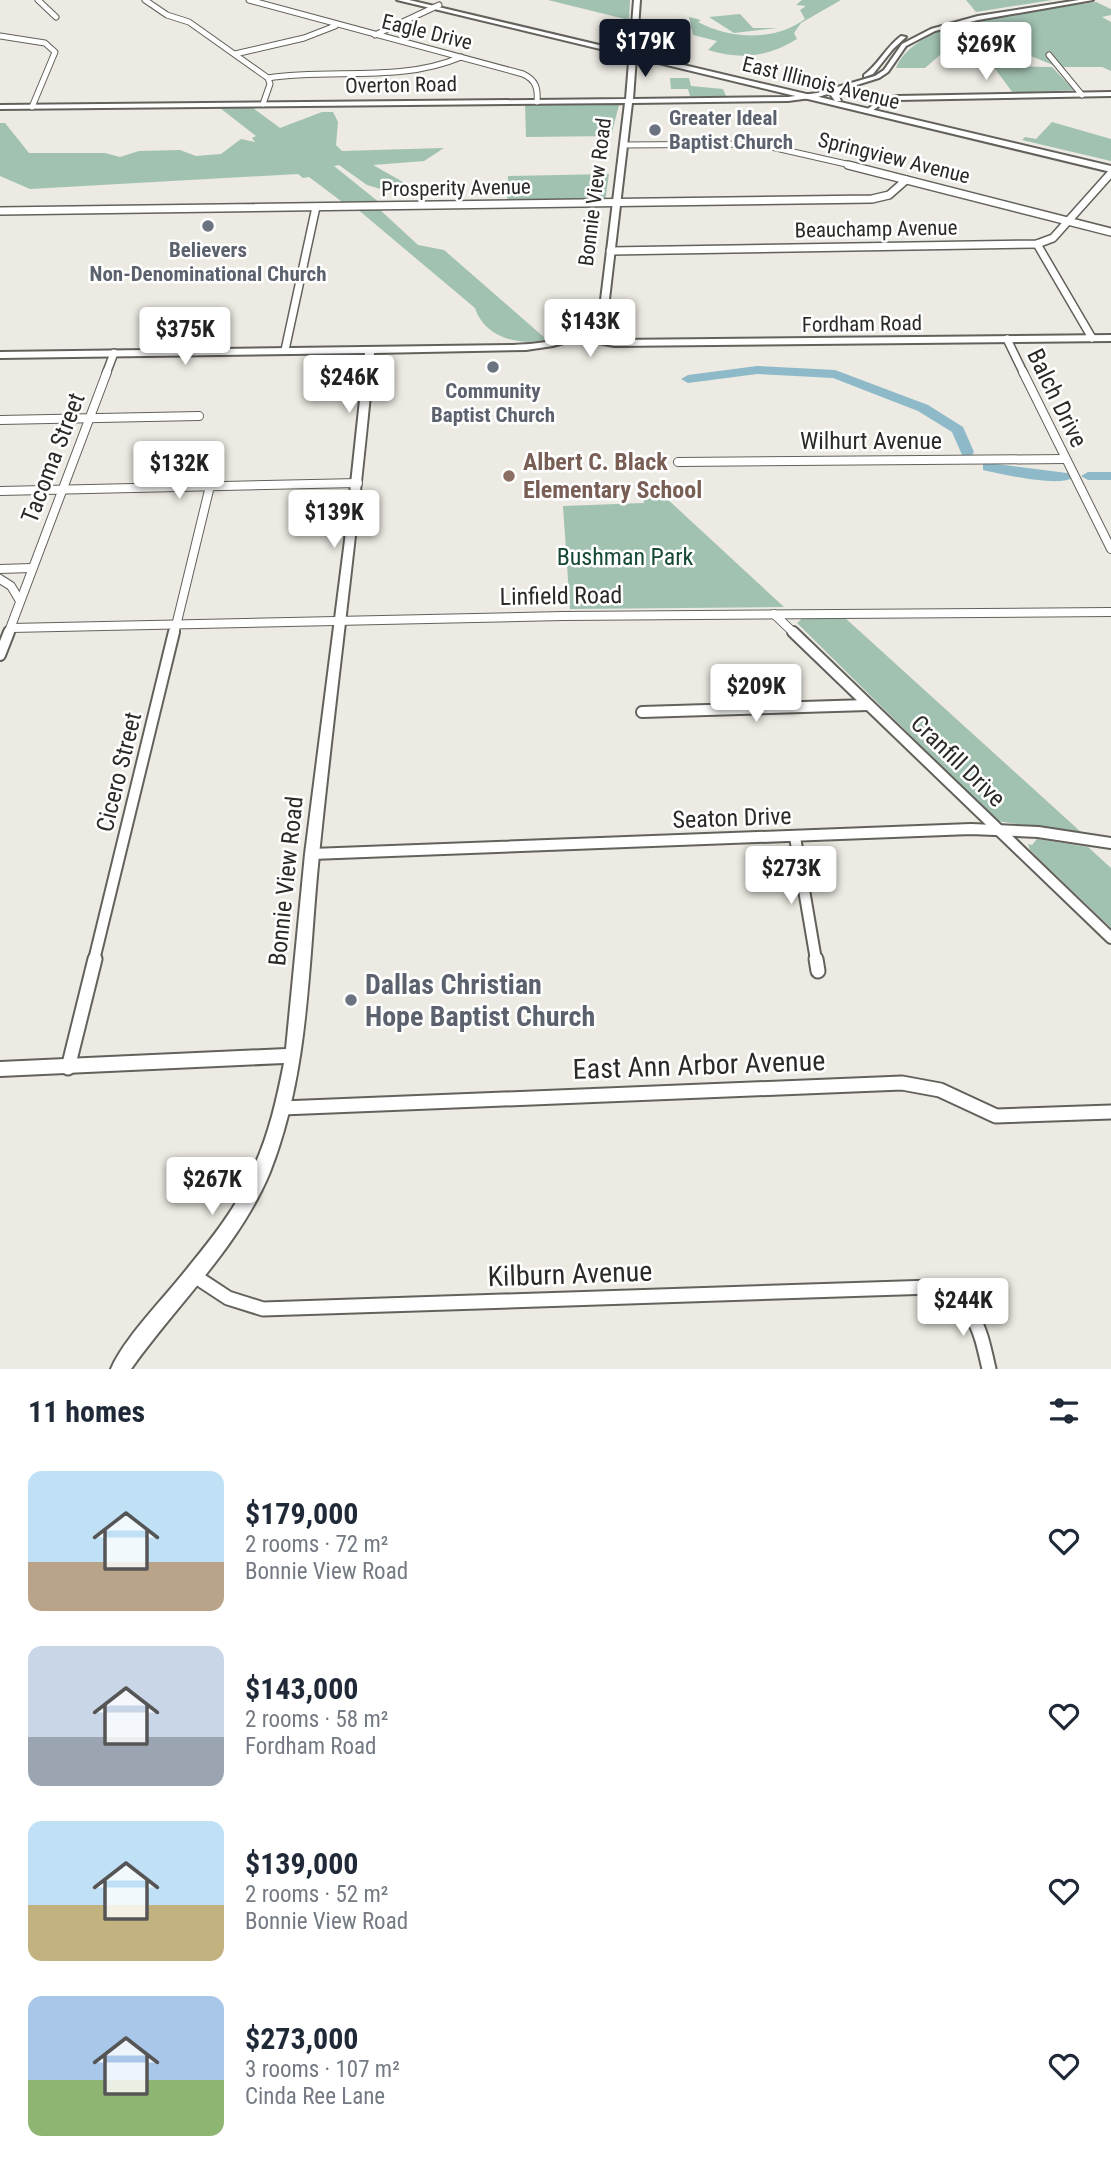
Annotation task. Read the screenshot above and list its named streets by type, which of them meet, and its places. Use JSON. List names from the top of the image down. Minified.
{"streets":{"main road":["East Illinois Avenue"],"street":["Eagle Drive","Overton Road","Springview Avenue","Prosperity Avenue","Bonnie View Road","Beauchamp Avenue","Fordham Road","Balch Drive","Wilhurt Avenue","Tacoma Street","Linfield Road","Cranfill Drive","Cicero Street","Seaton Drive","East Ann Arbor Avenue","Kilburn Avenue"]},"crossings":[["Eagle Drive","Overton Road"],["East Illinois Avenue","Overton Road"],["East Illinois Avenue","Bonnie View Road"],["Overton Road","Bonnie View Road"],["Springview Avenue","Prosperity Avenue"],["Springview Avenue","Bonnie View Road"],["Prosperity Avenue","Bonnie View Road"],["Bonnie View Road","Beauchamp Avenue"],["Bonnie View Road","Fordham Road"],["Bonnie View Road","Linfield Road"],["Bonnie View Road","Seaton Drive"],["Bonnie View Road","East Ann Arbor Avenue"],["Bonnie View Road","Kilburn Avenue"],["Fordham Road","Balch Drive"],["Fordham Road","Tacoma Street"],["Balch Drive","Wilhurt Avenue"],["Tacoma Street","Linfield Road"],["Linfield Road","Cranfill Drive"],["Linfield Road","Cicero Street"],["Cranfill Drive","Seaton Drive"]],"parks":["Bushman Park"],"places":["Greater Ideal Baptist Church","Believers Non-Denominational Church","Community Baptist Church","Albert C. Black Elementary School","Dallas Christian Hope Baptist Church"],"page":{"price":["$179K","$269K","$143K","$375K","$246K","$132K","$139K","$209K","$273K","$267K","$244K"],"heading":"11 homes","list":[{"name":"$179,000","note":"2 rooms · 72 m² · Bonnie View Road"},{"name":"$143,000","note":"2 rooms · 58 m² · Fordham Road"},{"name":"$139,000","note":"2 rooms · 52 m² · Bonnie View Road"},{"name":"$273,000","note":"3 rooms · 107 m² · Cinda Ree Lane"}]}}
